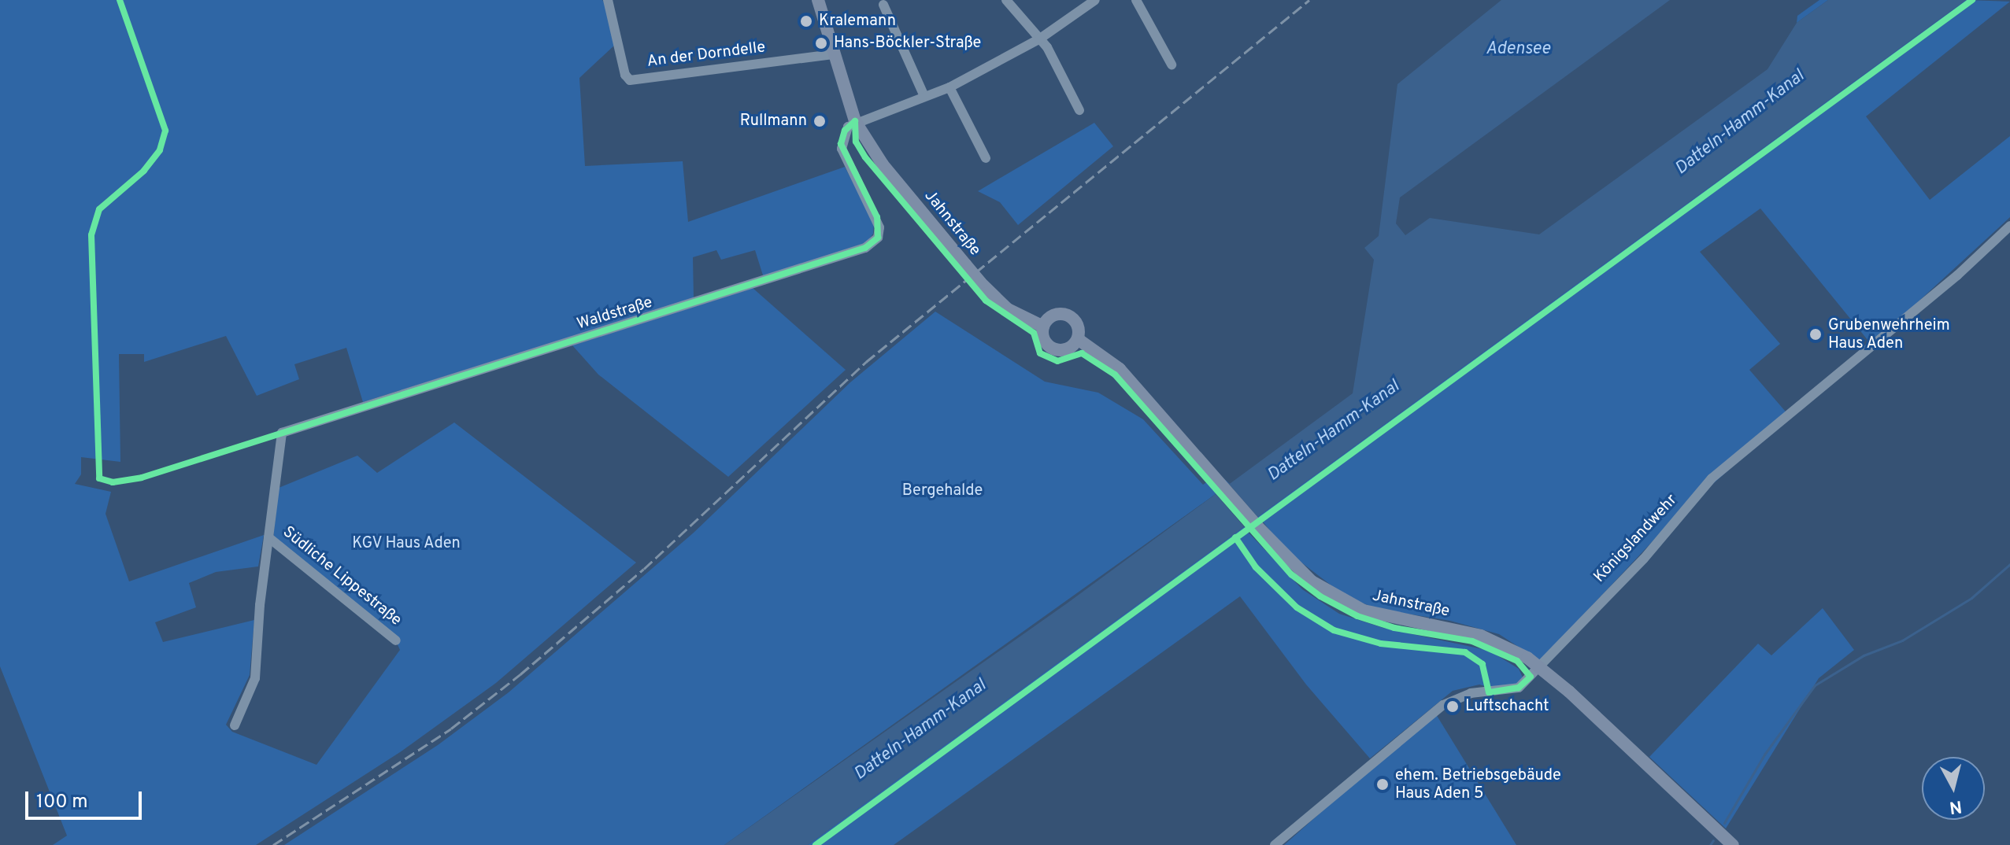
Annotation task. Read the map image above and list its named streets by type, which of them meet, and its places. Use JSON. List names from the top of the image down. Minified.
{"streets":{"main road":["Jahnstraße"],"street":["An der Dorndelle","Waldstraße","Königslandwehr","Südliche Lippestraße"]},"crossings":[["An der Dorndelle","Jahnstraße"],["Jahnstraße","Waldstraße"],["Jahnstraße","Königslandwehr"],["Waldstraße","Südliche Lippestraße"]],"water":["Adensee","Datteln-Hamm-Kanal"],"parks":["Bergehalde","KGV Haus Aden"],"places":["Kralemann","Hans-Böckler-Straße","Rullmann","Grubenwehrheim Haus Aden","Luftschacht","ehem. Betriebsgebäude Haus Aden 5"],"scale_bar":"100 m","north":"bottom"}
